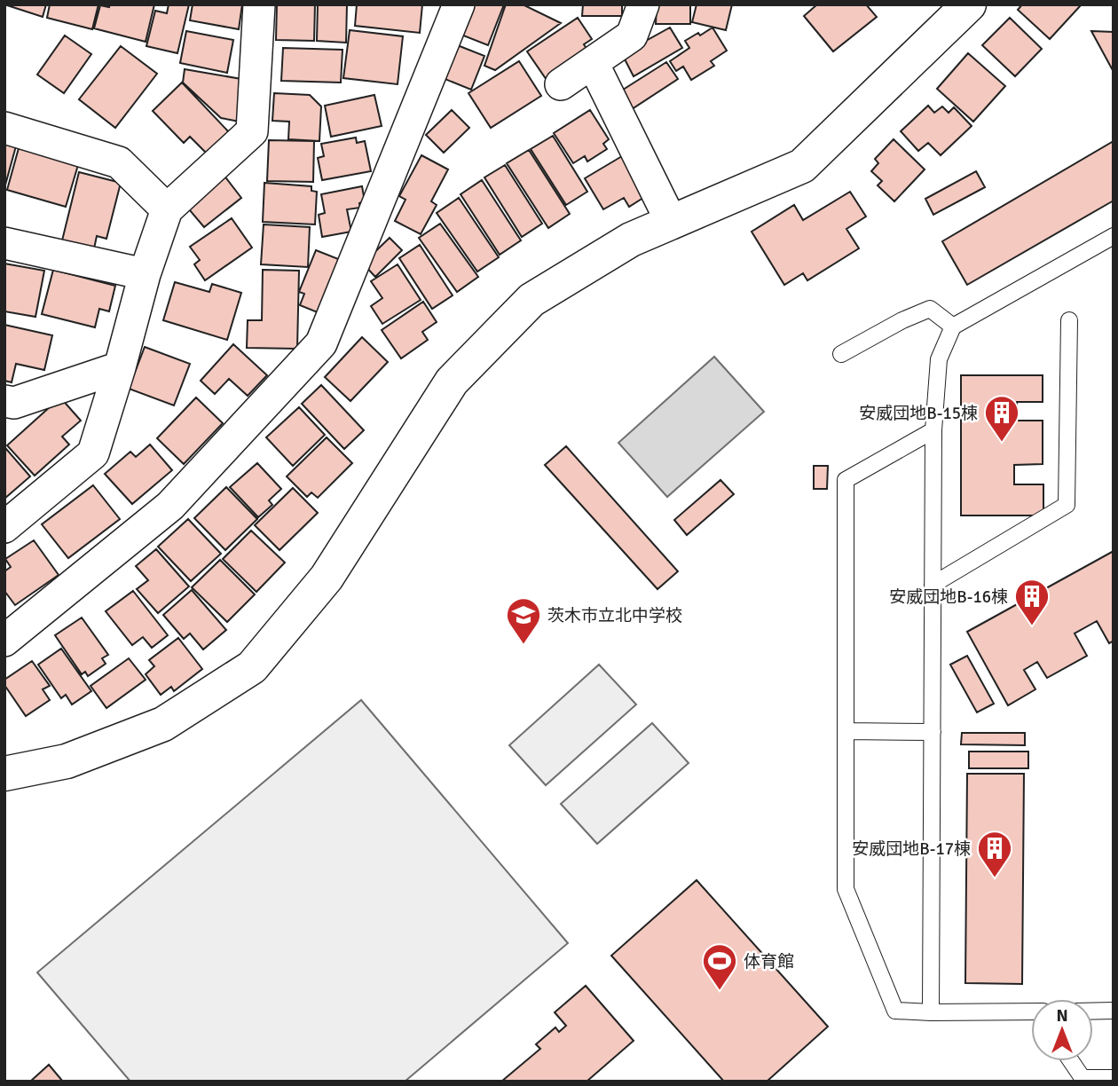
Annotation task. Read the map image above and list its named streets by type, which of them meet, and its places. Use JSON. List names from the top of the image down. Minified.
{"places":{"building":["安威団地B-15棟","安威団地B-16棟","安威団地B-17棟"],"school or university":["茨木市立北中学校"],"sports":["体育館"]},"north":"top"}
